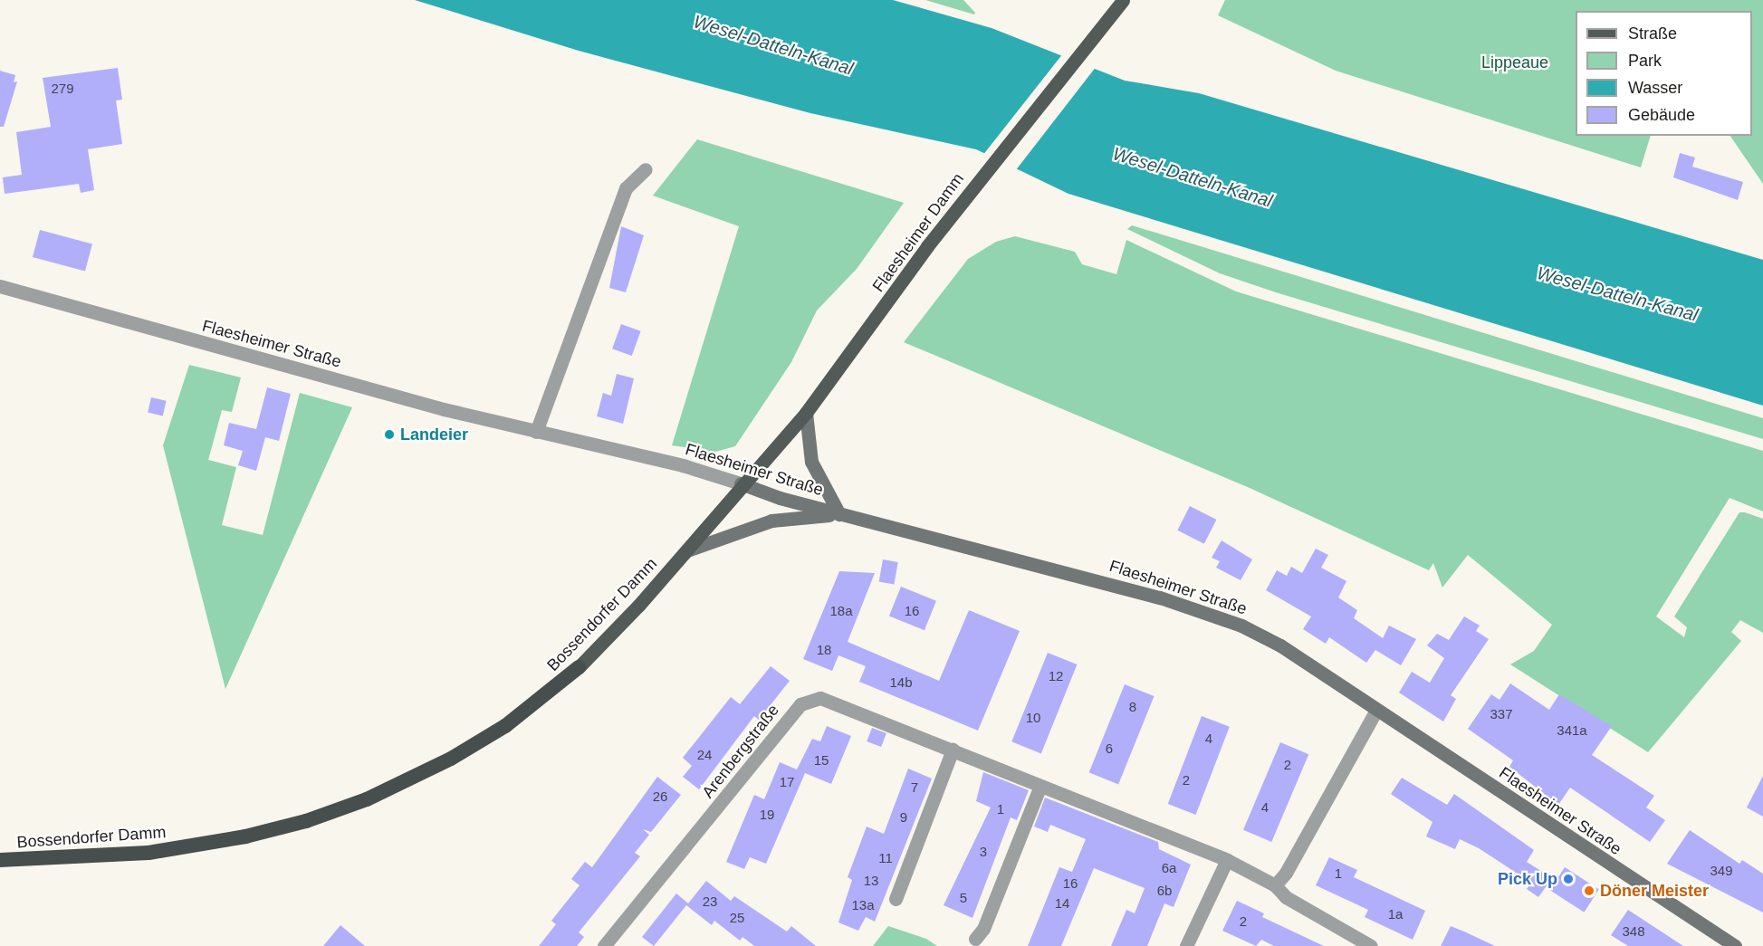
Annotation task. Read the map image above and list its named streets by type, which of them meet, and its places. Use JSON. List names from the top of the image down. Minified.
{"streets":{"highway":["Bossendorfer Damm"],"main road":["Flaesheimer Damm","Flaesheimer Straße"],"street":["Arenbergstraße"]},"crossings":[["Flaesheimer Damm","Flaesheimer Straße"],["Flaesheimer Damm","Bossendorfer Damm"],["Flaesheimer Straße","Bossendorfer Damm"]],"water":["Wesel-Datteln-Kanal"],"parks":["Lippeaue"],"places":["Landeier","Pick Up","Döner Meister"],"house_numbers":["279","18a","16","18","12","14b","8","337","10","341a","4","6","24","15","2","2","17","7","26","4","1","19","9","3","11","6a","349","1","13","16","6b","5","23","14","13a","1a","25","2","348"],"legend":["Straße","Park","Wasser","Gebäude"]}
